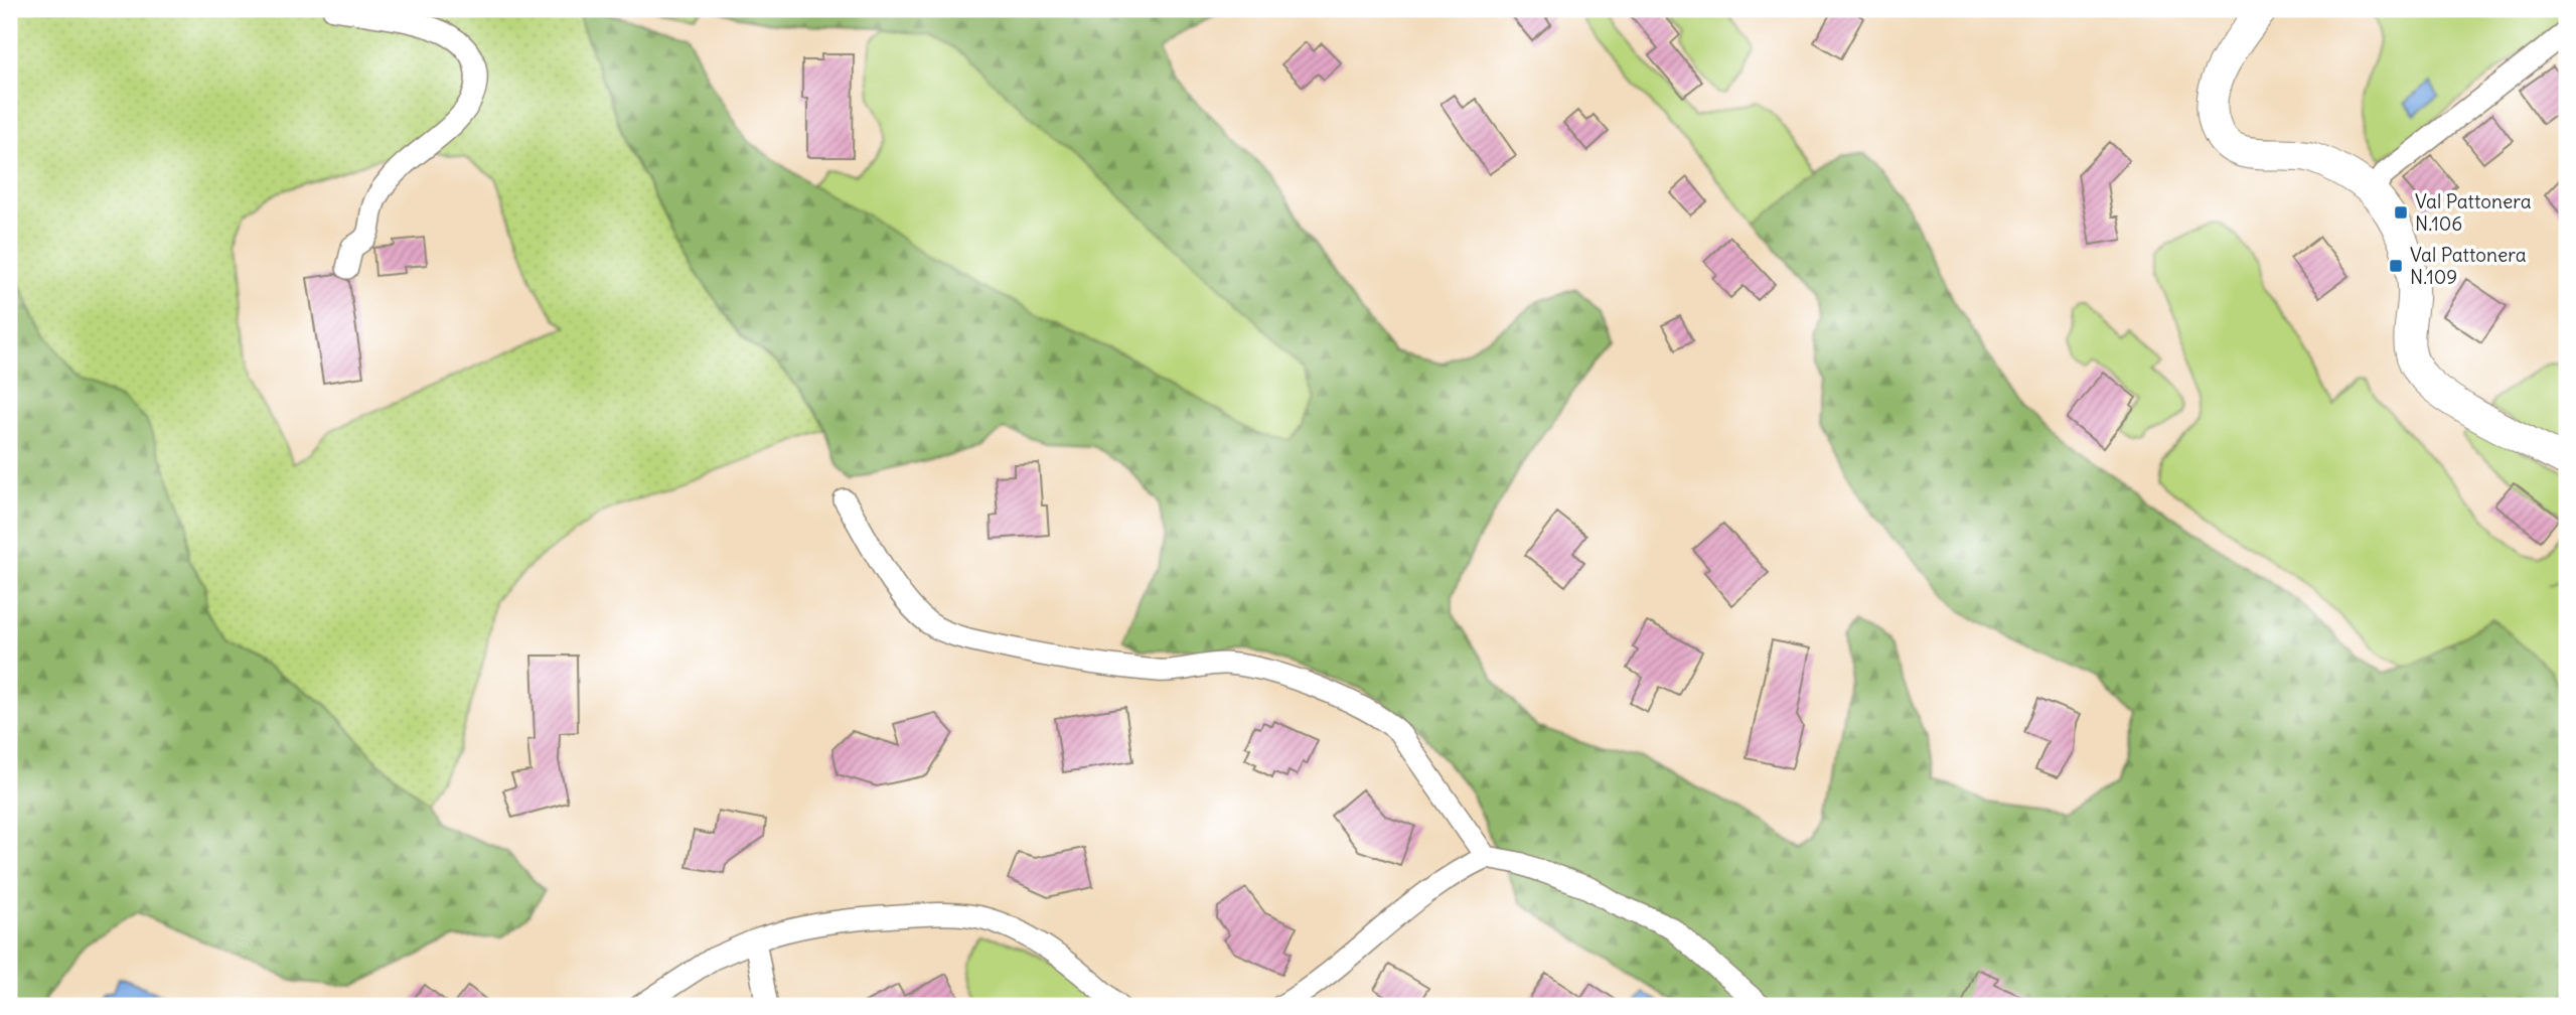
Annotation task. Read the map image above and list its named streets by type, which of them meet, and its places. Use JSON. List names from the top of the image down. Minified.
{"places":{"transit":["Val Pattonera N.106","Val Pattonera N.109"]}}
